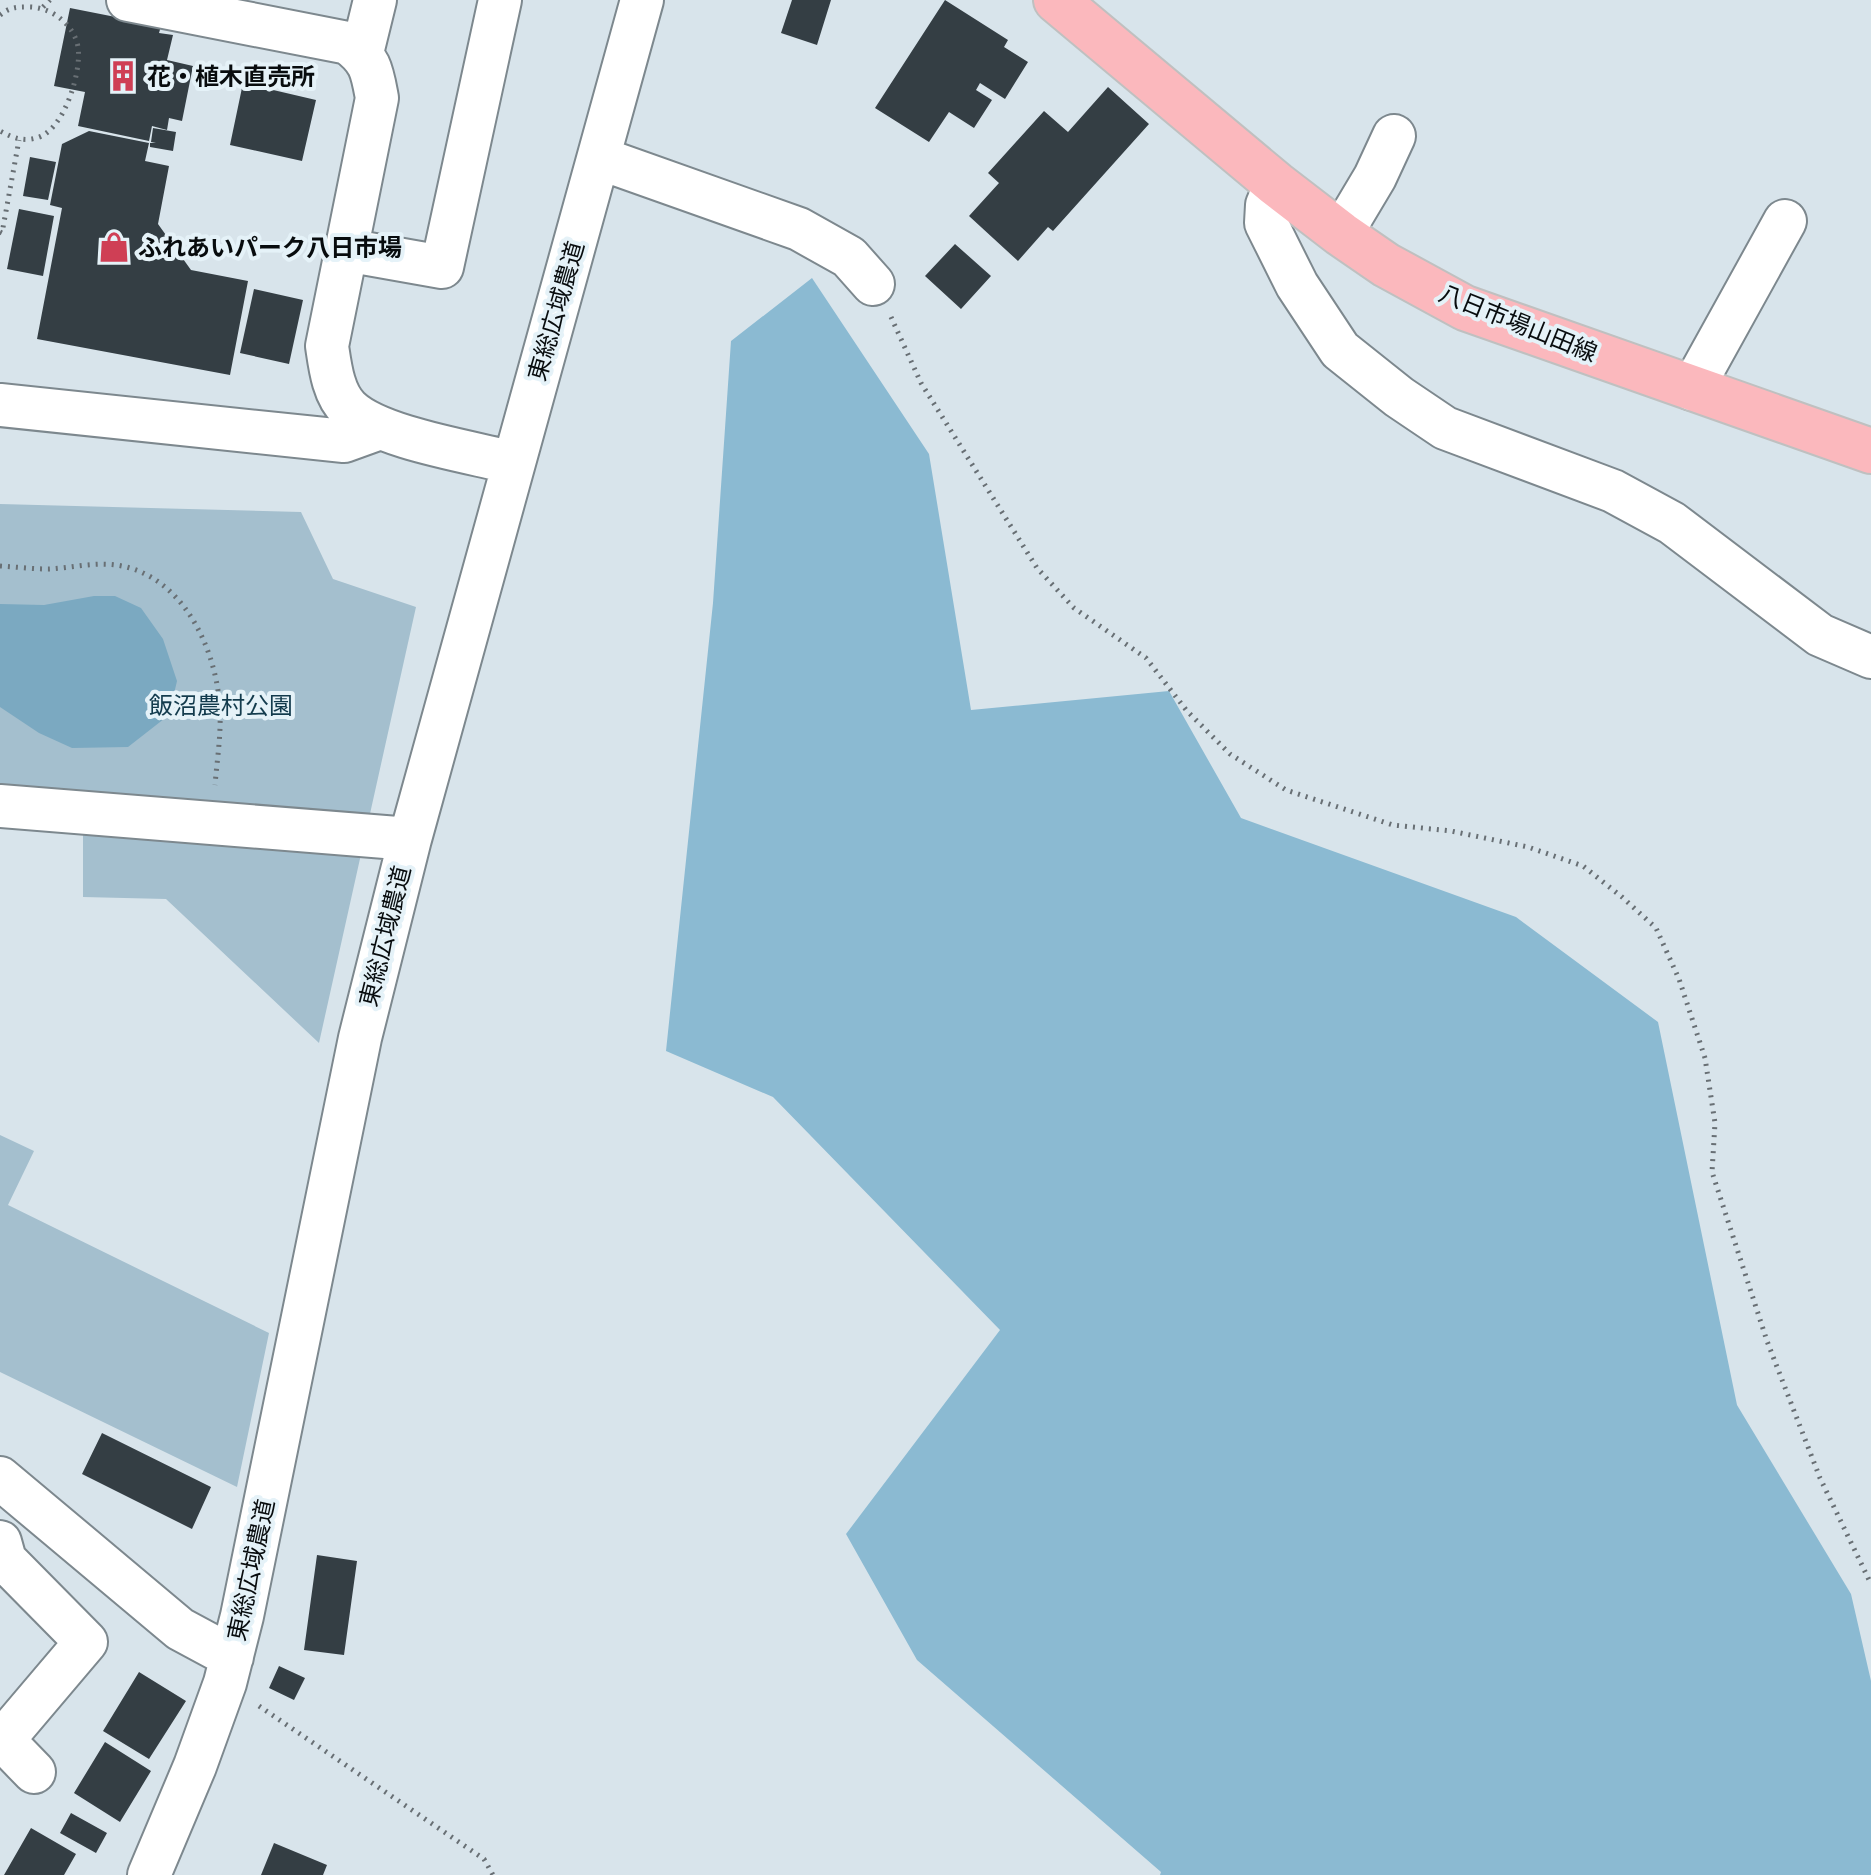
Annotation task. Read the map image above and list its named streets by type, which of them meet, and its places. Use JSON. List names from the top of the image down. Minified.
{"streets":{"main road":["八日市場山田線"],"street":["東総広域農道"]},"parks":["飯沼農村公園"],"places":{"building":["花・植木直売所"],"shop":["ふれあいパーク八日市場"]}}
